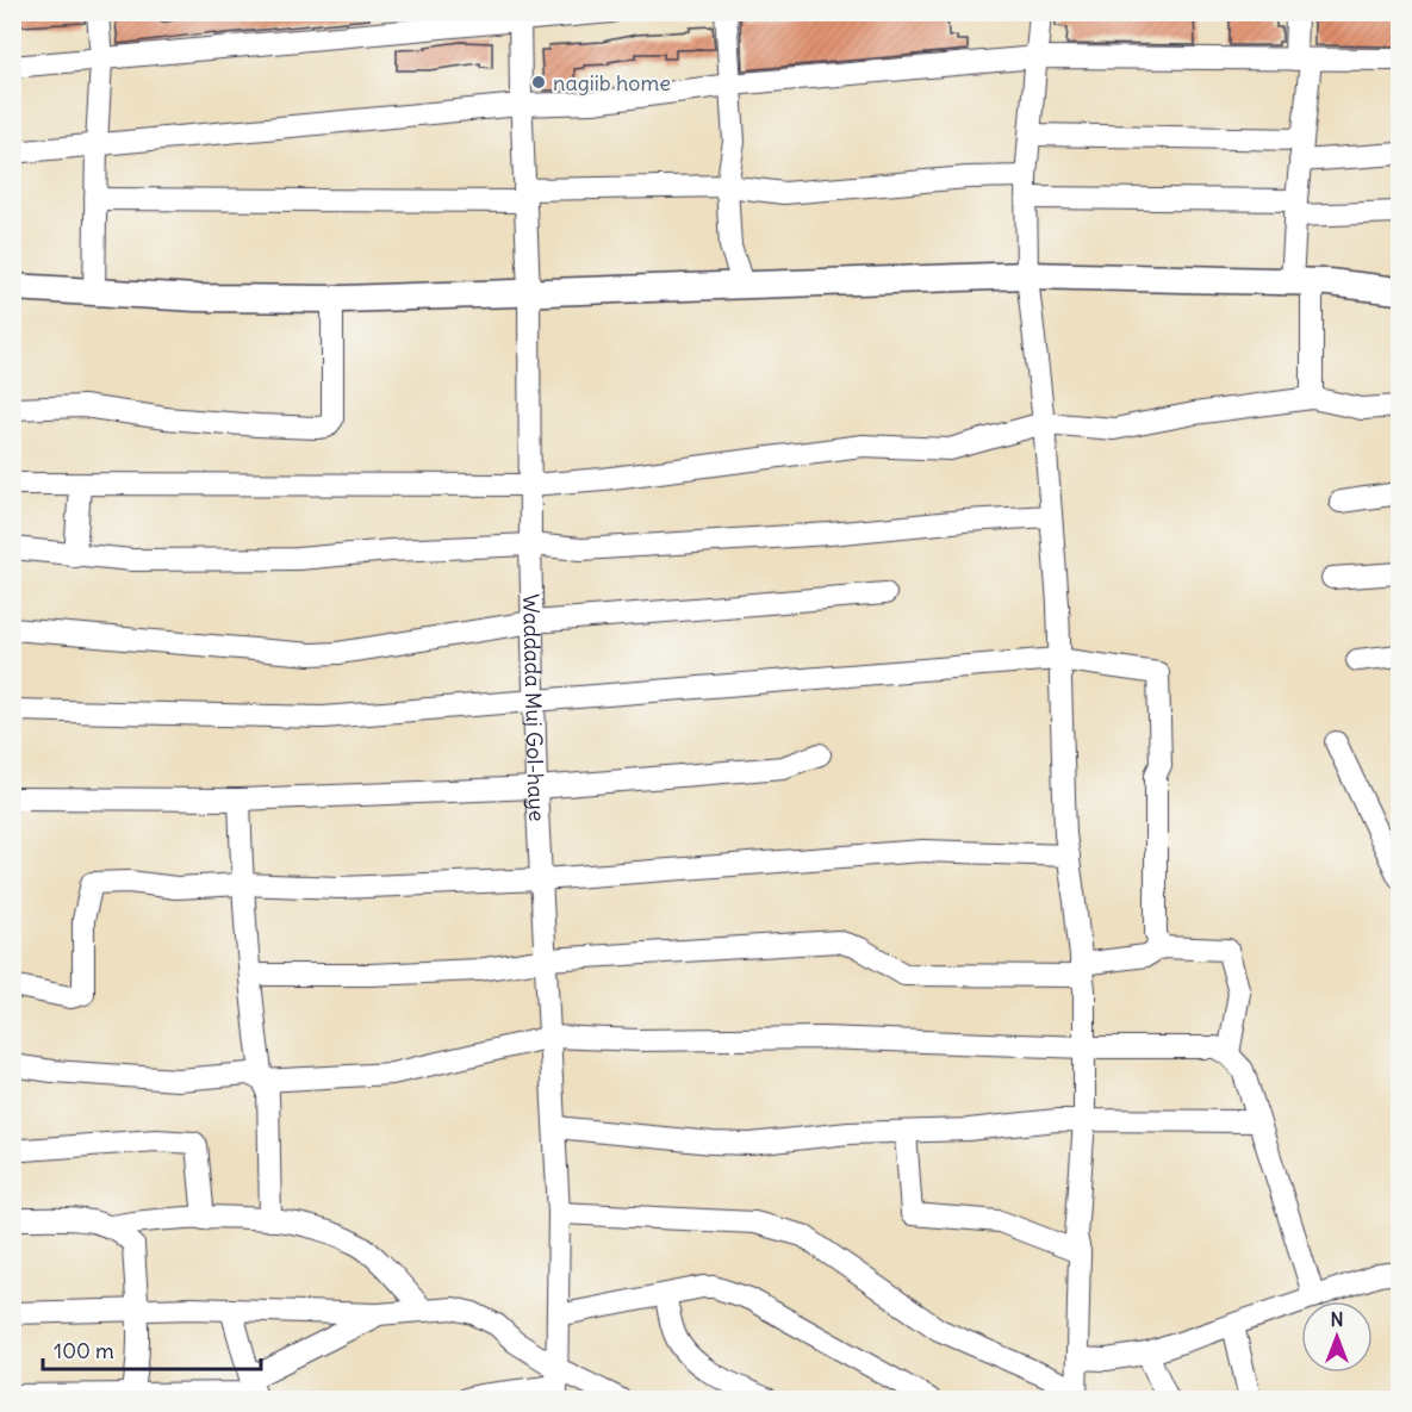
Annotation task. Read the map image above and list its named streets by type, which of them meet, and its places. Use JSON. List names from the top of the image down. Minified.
{"streets":{"street":["Waddada Muj Gol-haye"]},"places":["nagiib home"],"scale_bar":"100 m","north":"top"}
